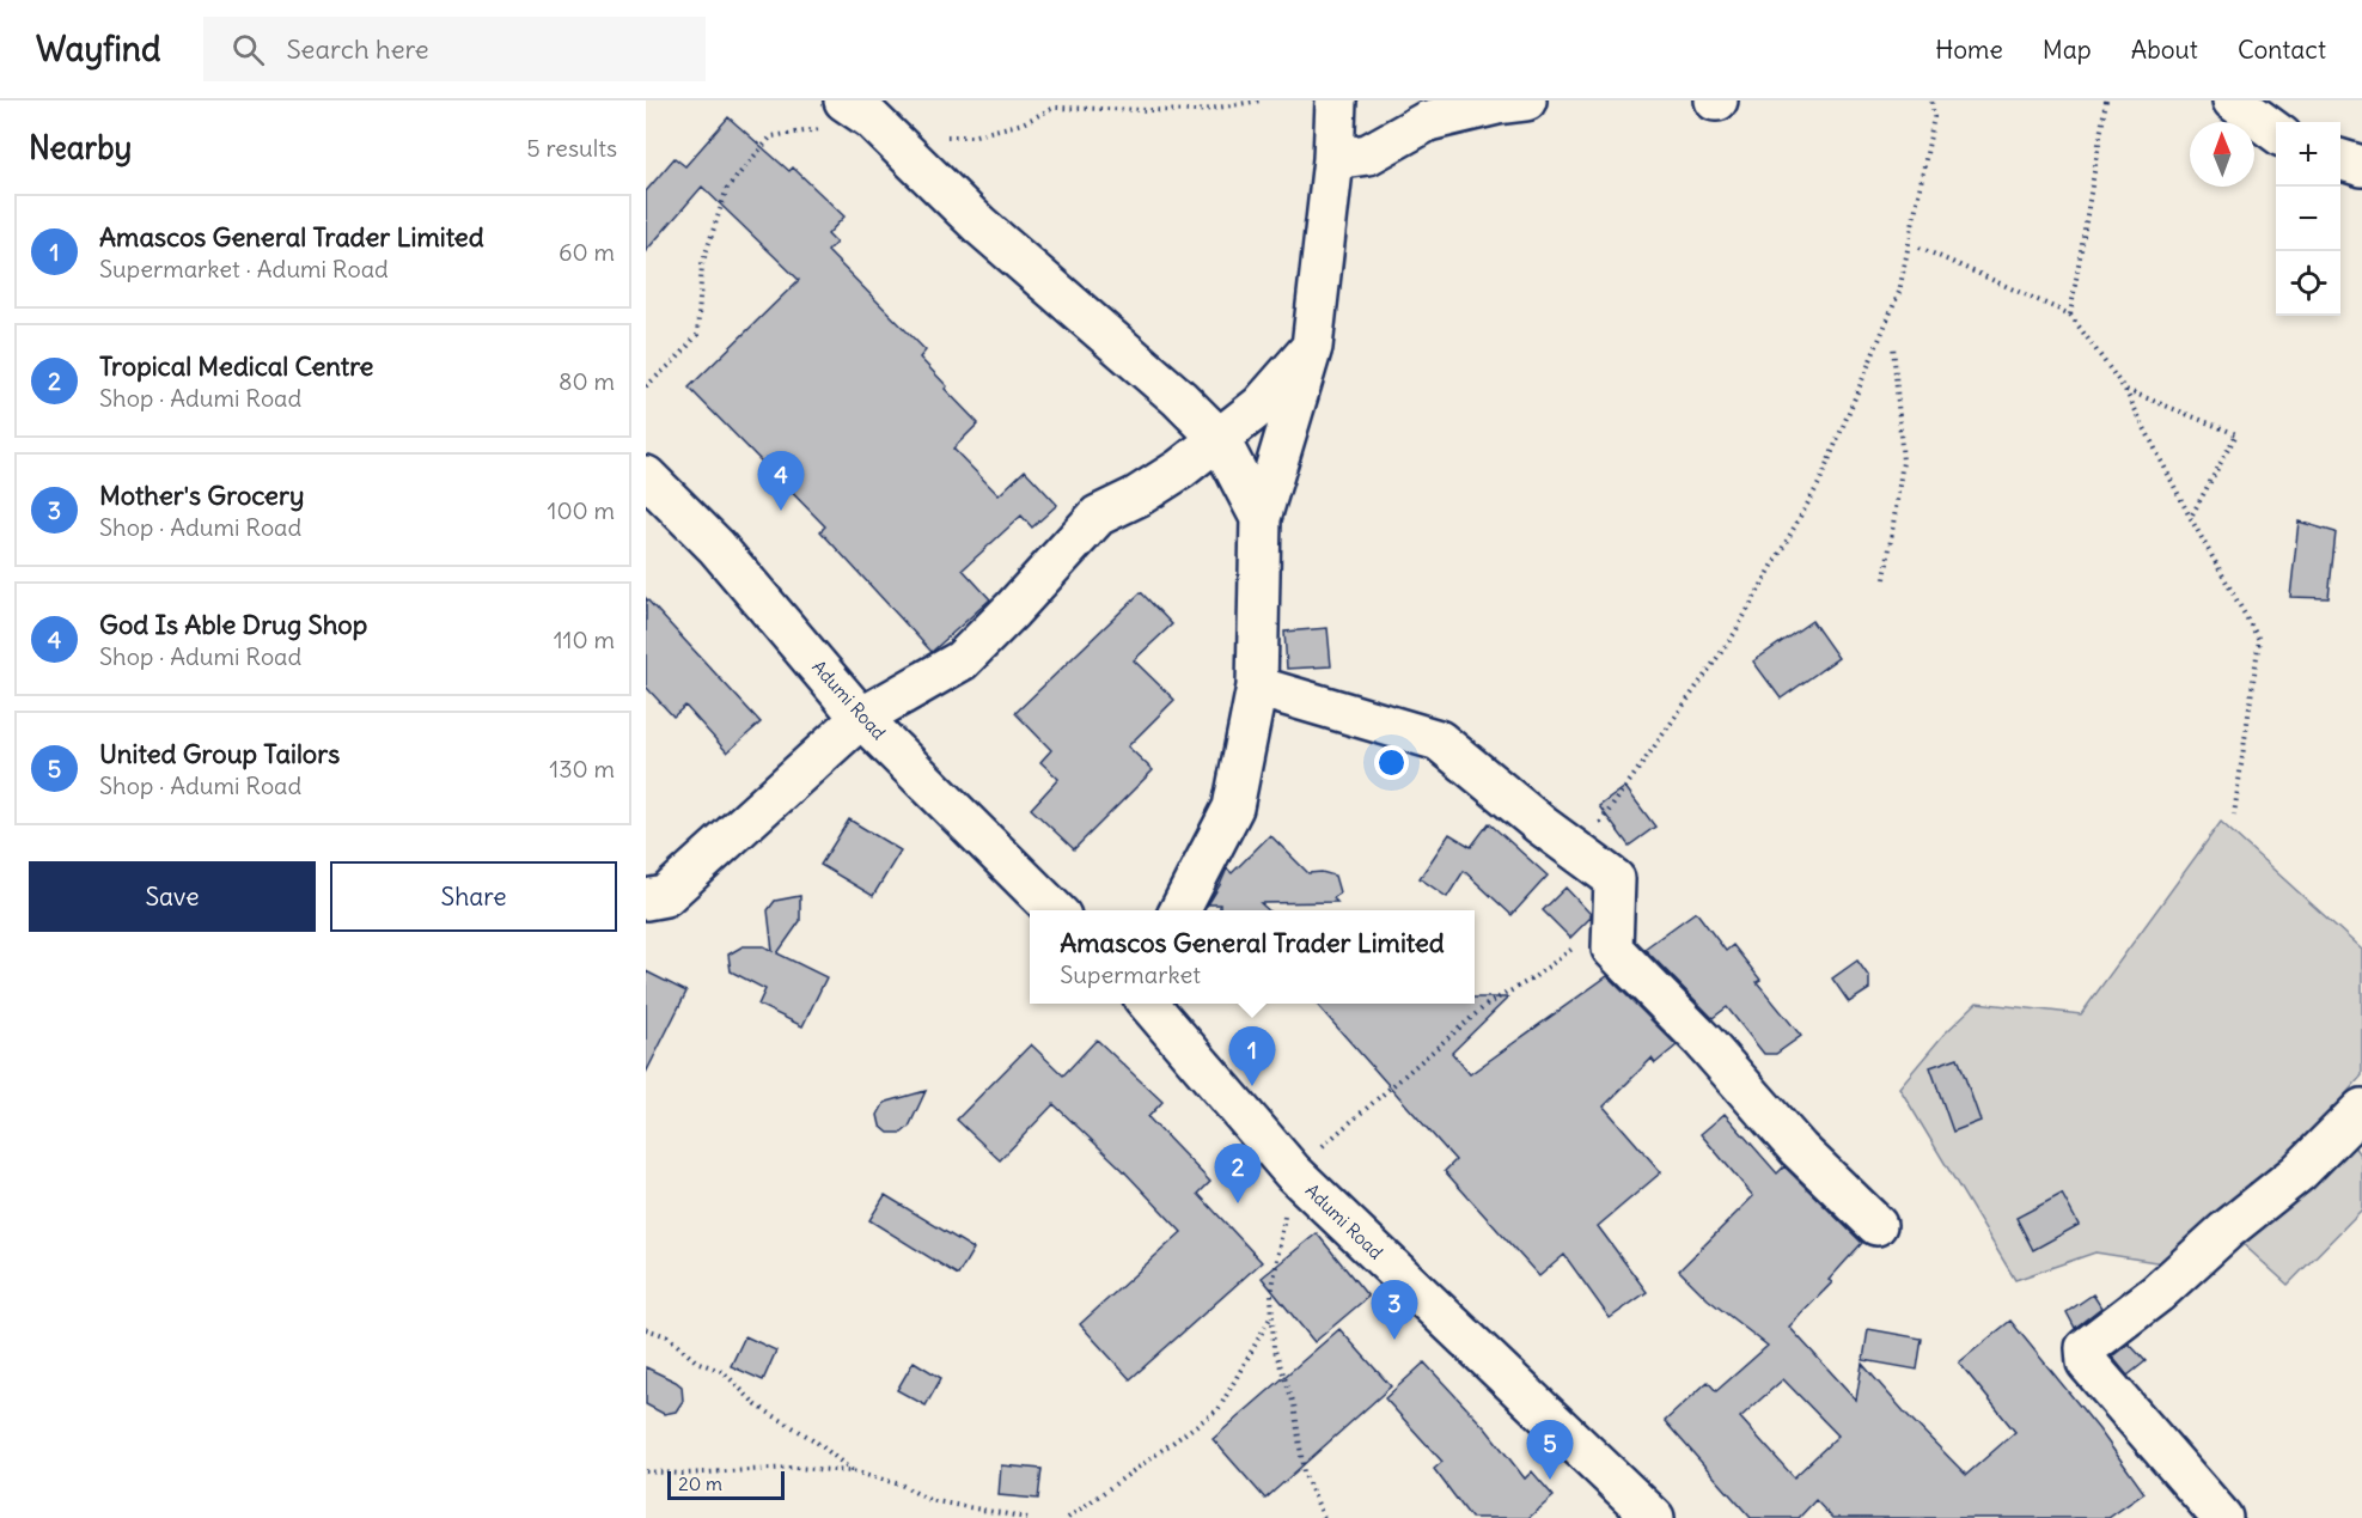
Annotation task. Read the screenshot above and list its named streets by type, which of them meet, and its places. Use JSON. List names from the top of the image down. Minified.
{"streets":{"street":["Adumi Road"]},"scale_bar":"20 m","north":"top","page":{"header":"Wayfind","search":"Search here","nav":["Home","Map","About","Contact"],"heading":["Nearby","5 results"],"map_buttons":["+","−"],"list":[{"mark":"1","name":"Amascos General Trader Limited","note":"Supermarket · Adumi Road","value":"60 m"},{"mark":"2","name":"Tropical Medical Centre","note":"Shop · Adumi Road","value":"80 m"},{"mark":"3","name":"Mother's Grocery","note":"Shop · Adumi Road","value":"100 m"},{"mark":"4","name":"God Is Able Drug Shop","note":"Shop · Adumi Road","value":"110 m"},{"mark":"5","name":"United Group Tailors","note":"Shop · Adumi Road","value":"130 m"}],"pins":["4","1","2","3","5"],"buttons":["Save","Share"],"popup":["Amascos General Trader Limited","Supermarket"],"scale":"20 m"}}
